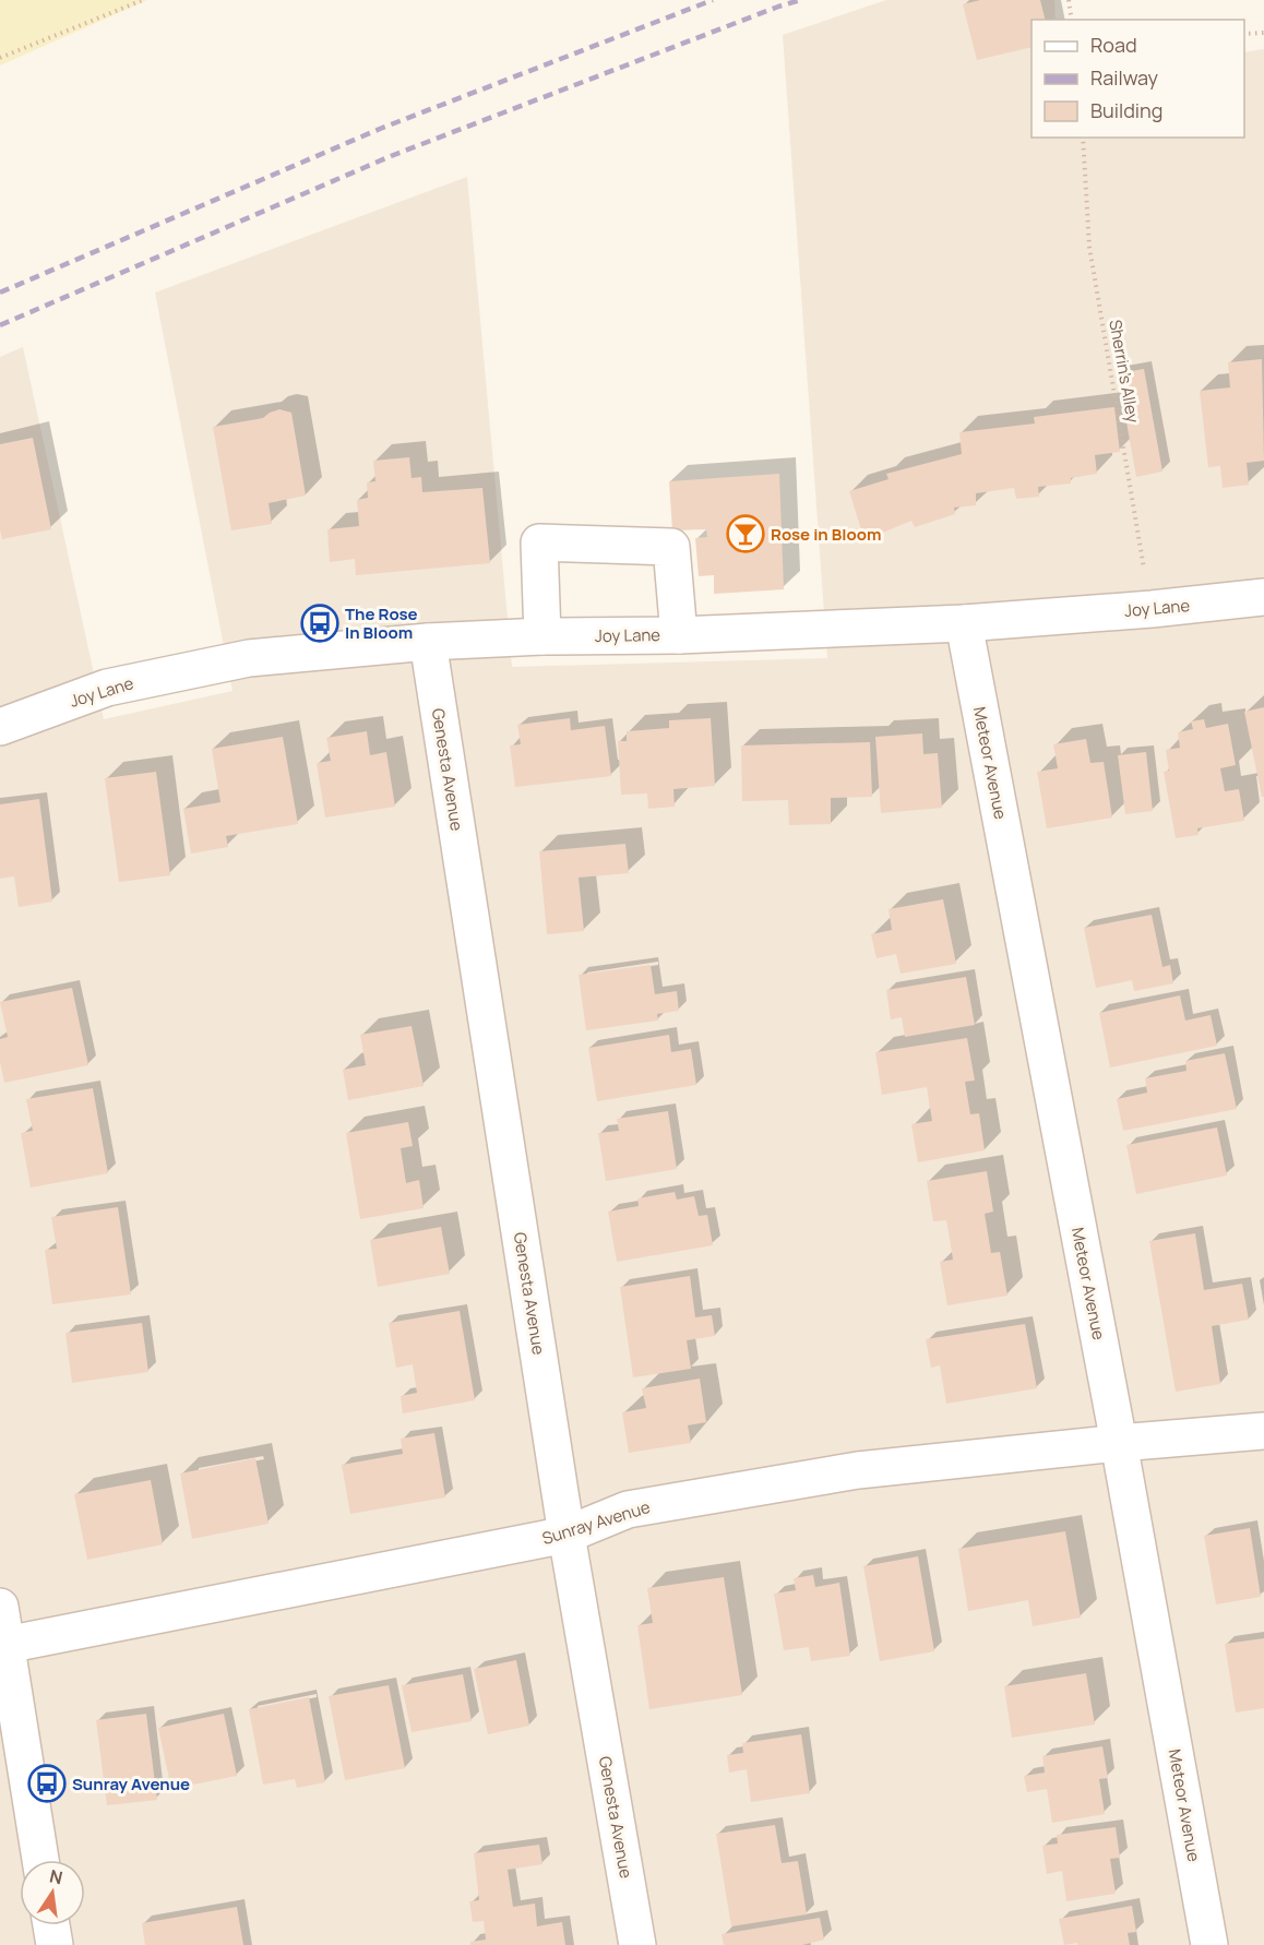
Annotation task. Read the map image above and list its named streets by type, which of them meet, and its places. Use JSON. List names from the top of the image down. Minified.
{"streets":{"street":["Joy Lane","Meteor Avenue","Genesta Avenue","Sunray Avenue"],"path":["Sherrin's Alley"]},"crossings":[["Sherrin's Alley","Joy Lane"],["Joy Lane","Meteor Avenue"],["Joy Lane","Genesta Avenue"],["Meteor Avenue","Sunray Avenue"],["Genesta Avenue","Sunray Avenue"]],"places":{"bar":["Rose in Bloom"],"bus stop":["The Rose In Bloom","Sunray Avenue"]},"legend":["Road","Railway","Building"],"north":"top"}
